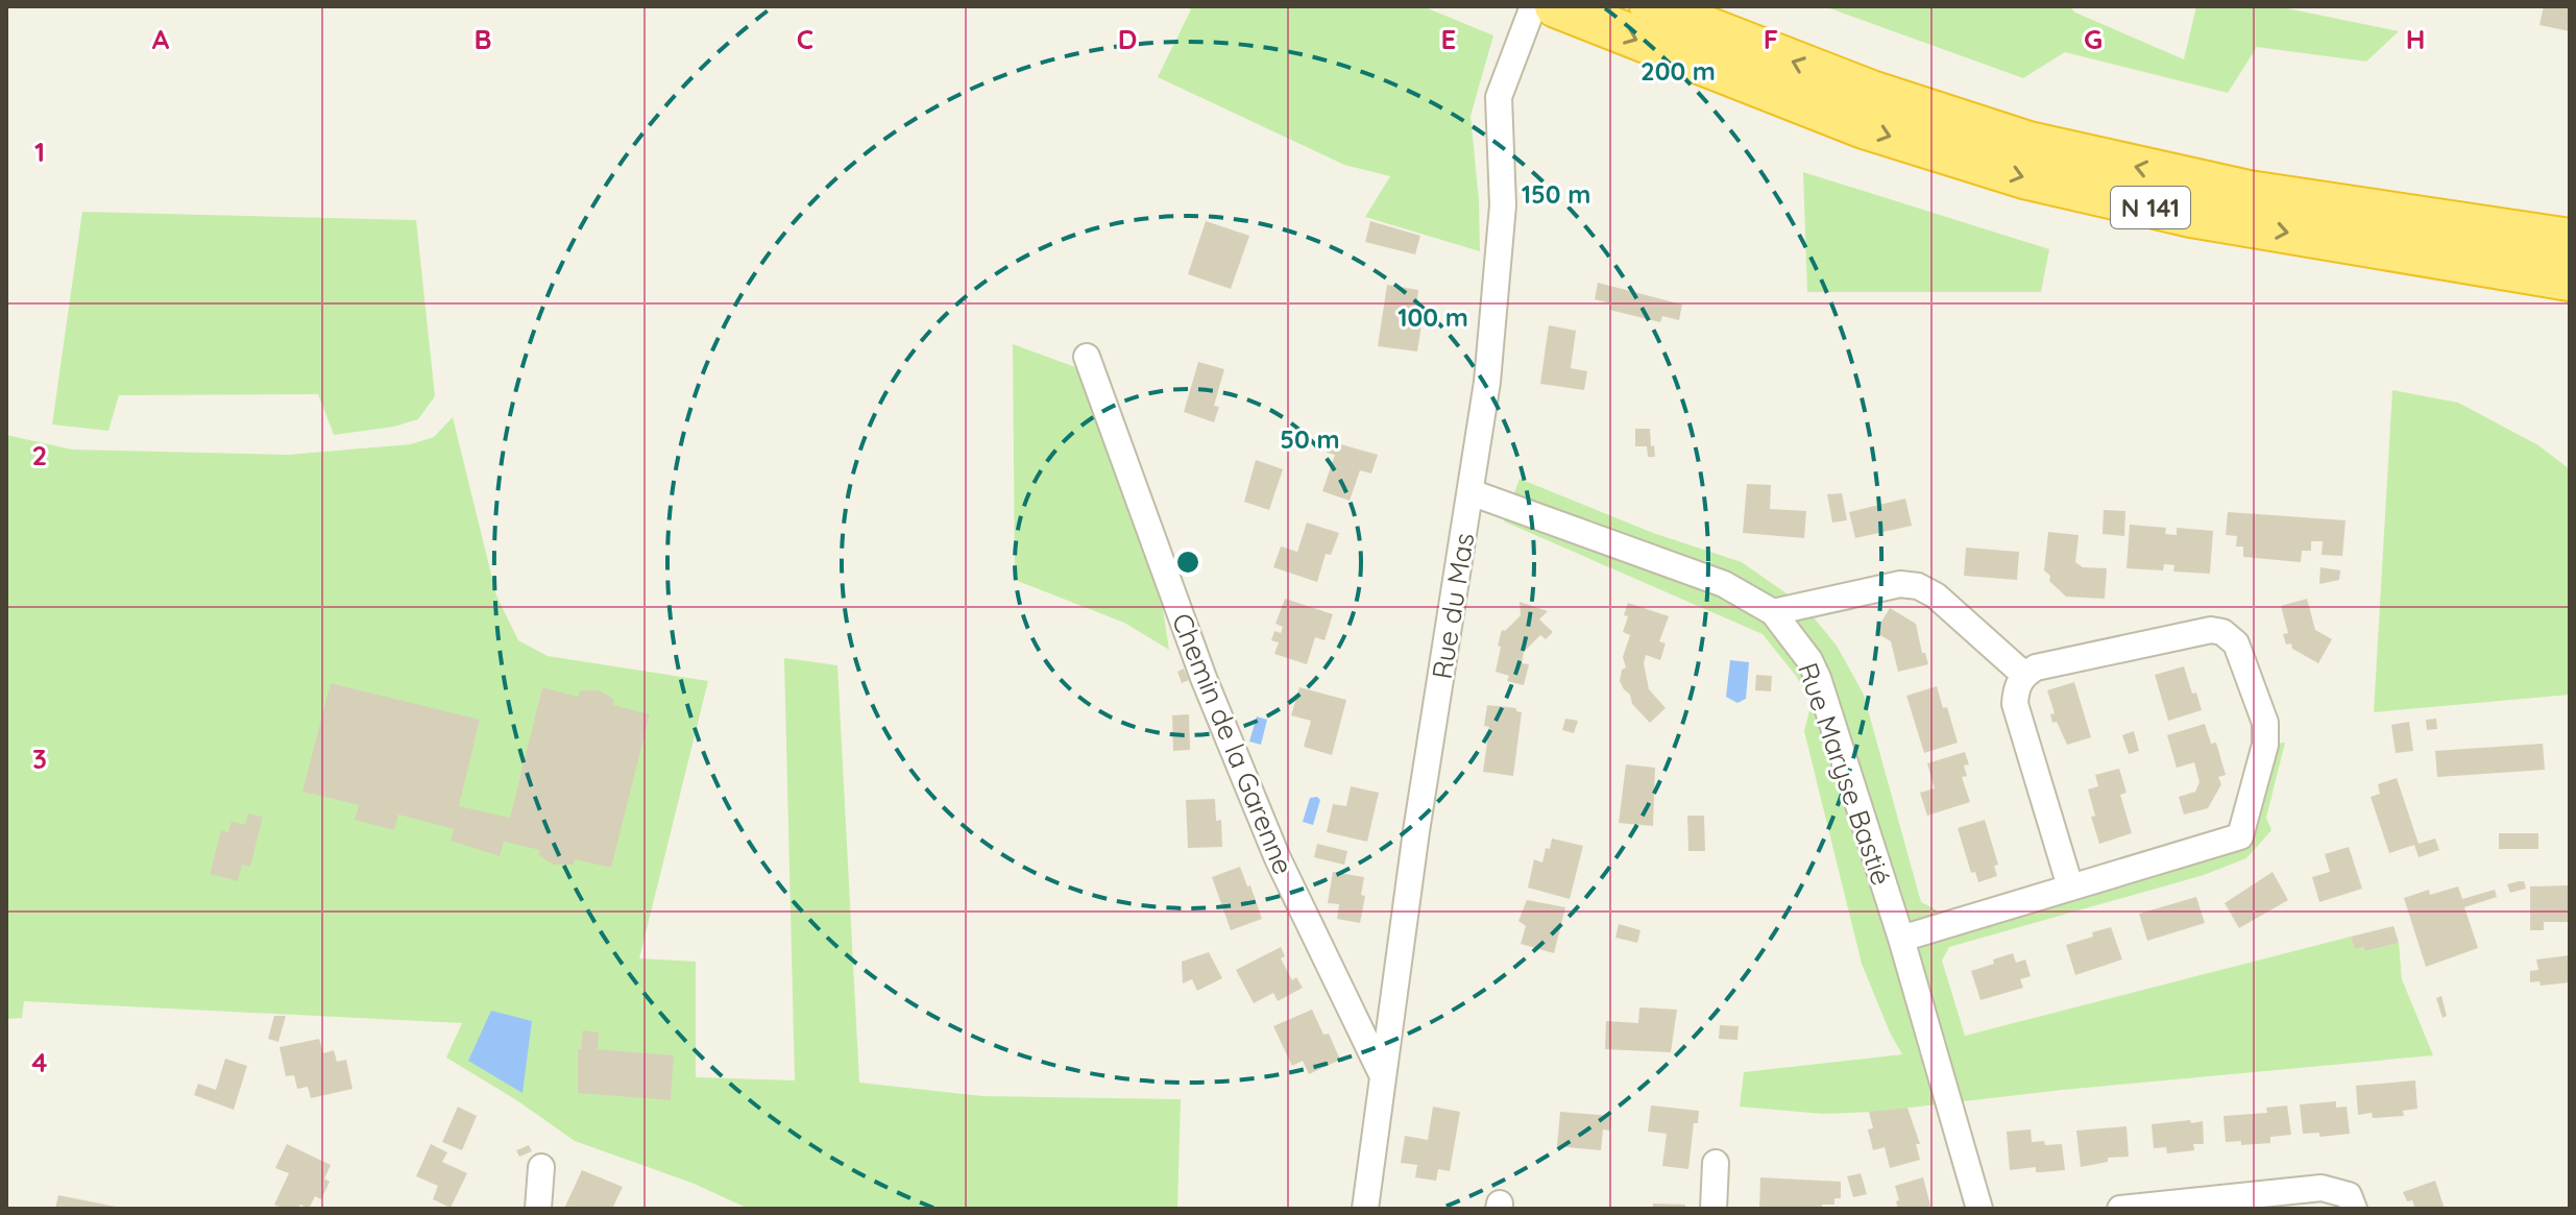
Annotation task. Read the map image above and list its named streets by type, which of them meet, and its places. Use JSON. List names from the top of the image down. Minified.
{"streets":{"highway":["N 141"],"street":["Rue du Mas","Chemin de la Garenne","Rue Maryse Bastié"]},"crossings":[["Rue du Mas","Chemin de la Garenne"],["Rue du Mas","Rue Maryse Bastié"]],"grid":{"columns":["A","B","C","D","E","F","G","H"],"rows":["1","2","3","4"]},"rings":["200 m","150 m","100 m","50 m"]}
